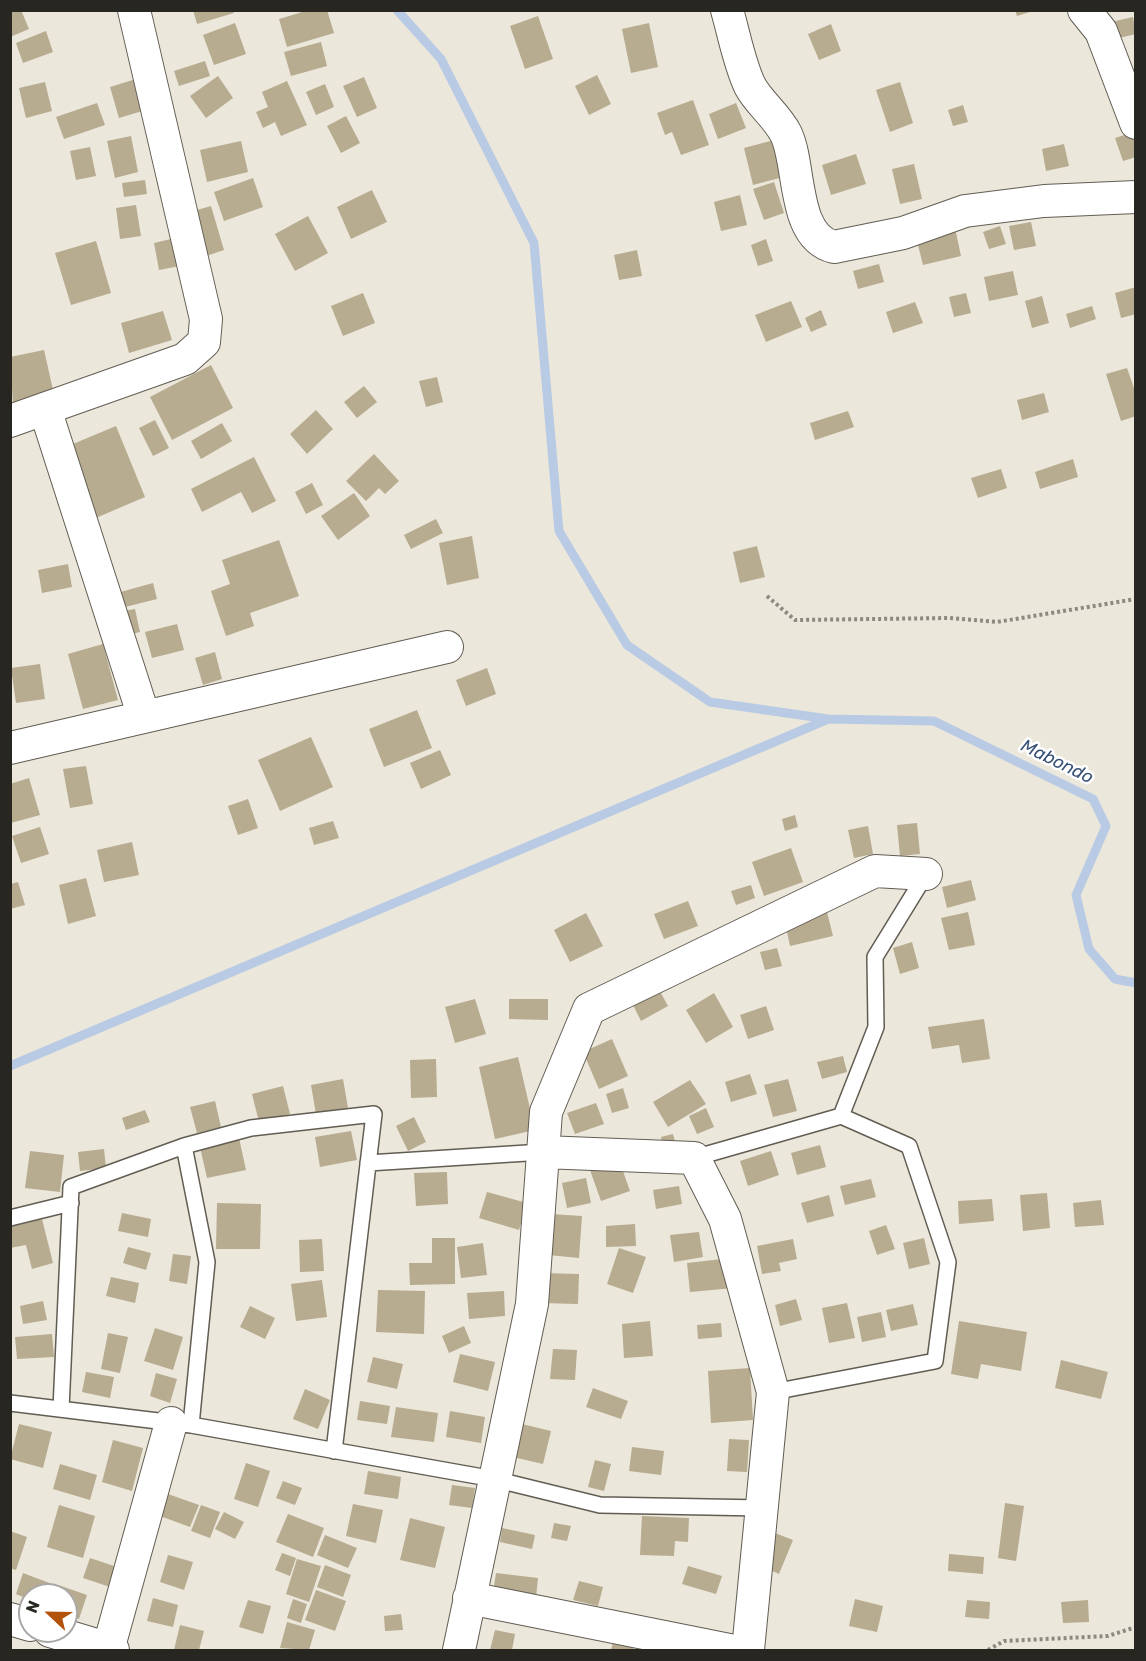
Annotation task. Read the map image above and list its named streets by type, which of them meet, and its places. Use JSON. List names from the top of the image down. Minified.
{"water":["Mabondo"],"north":"left"}
